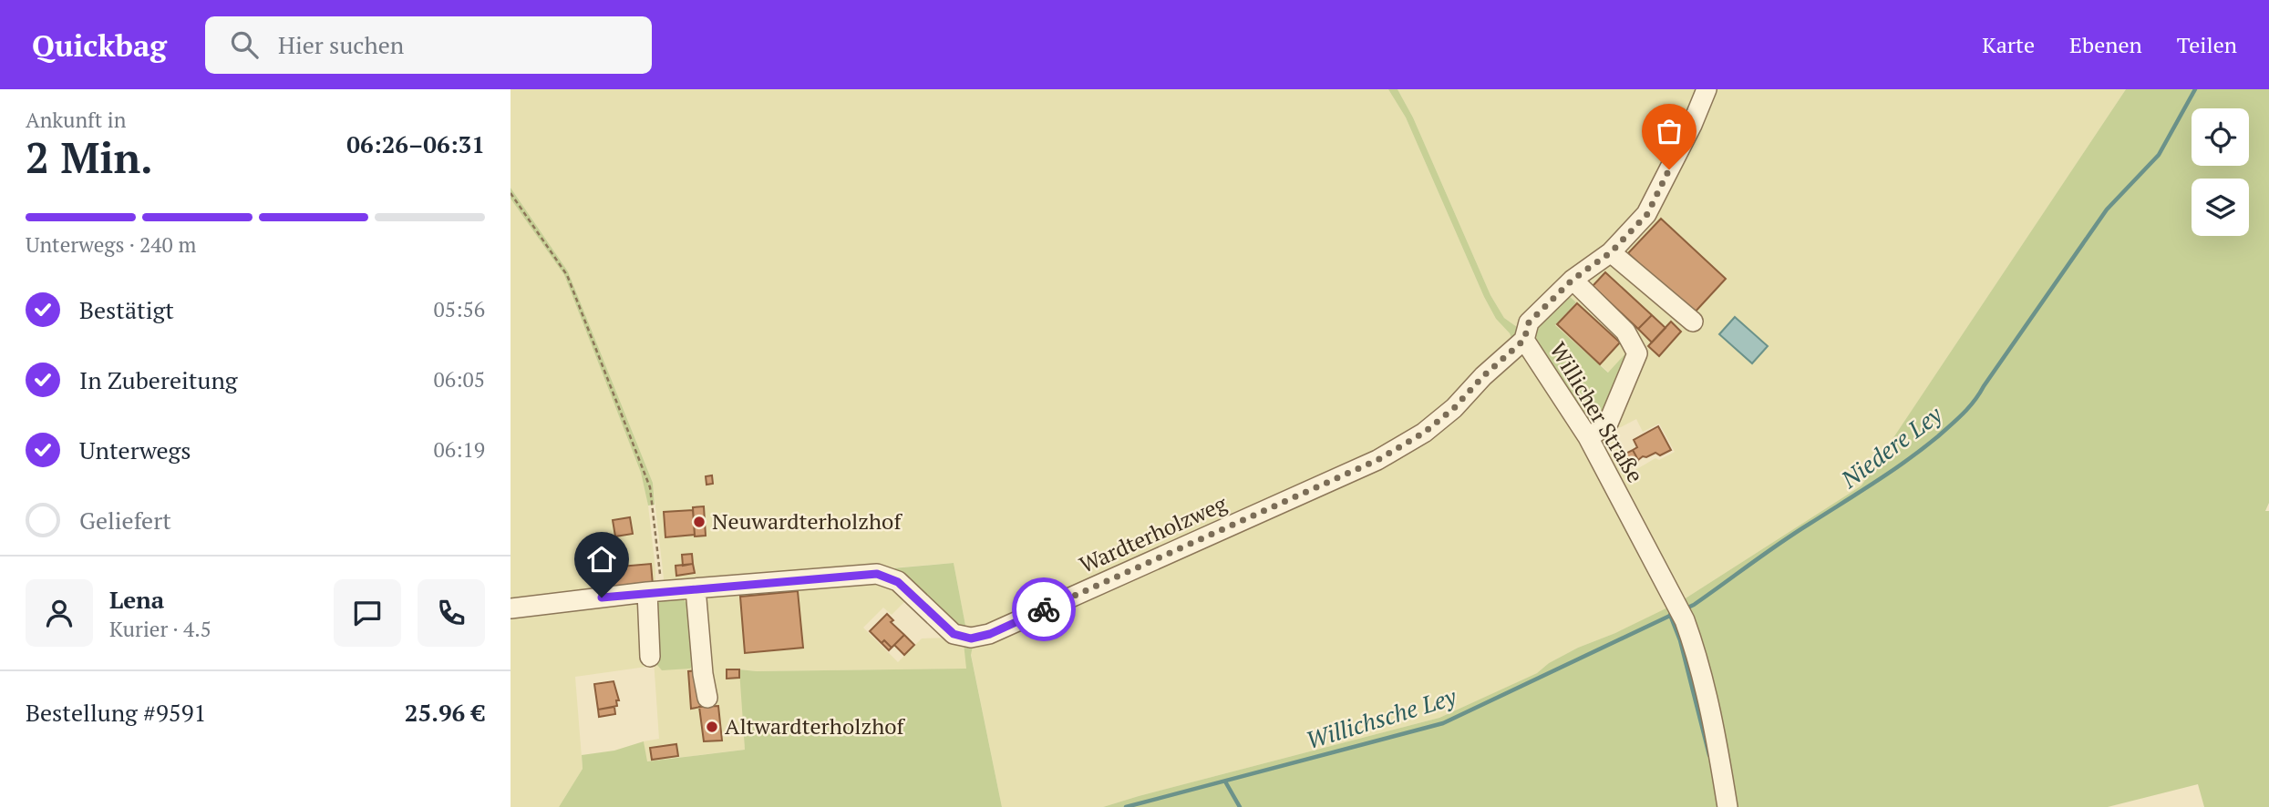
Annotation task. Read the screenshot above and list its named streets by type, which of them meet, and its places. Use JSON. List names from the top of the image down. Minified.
{"streets":{"street":["Willicher Straße","Wardterholzweg"]},"crossings":[["Willicher Straße","Wardterholzweg"]],"water":["Niedere Ley","Willichsche Ley"],"places":["Neuwardterholzhof","Altwardterholzhof"],"page":{"header":"Quickbag","search":"Hier suchen","nav":["Karte","Ebenen","Teilen"],"heading":["2 Min.","Ankunft in","06:26–06:31"],"panel":["Lena","Kurier · 4.5","Bestellung #9591","25.96 €"],"bar":"Unterwegs · 240 m","list":[["Bestätigt","05:56"],["In Zubereitung","06:05"],["Unterwegs","06:19"],"Geliefert"]}}
